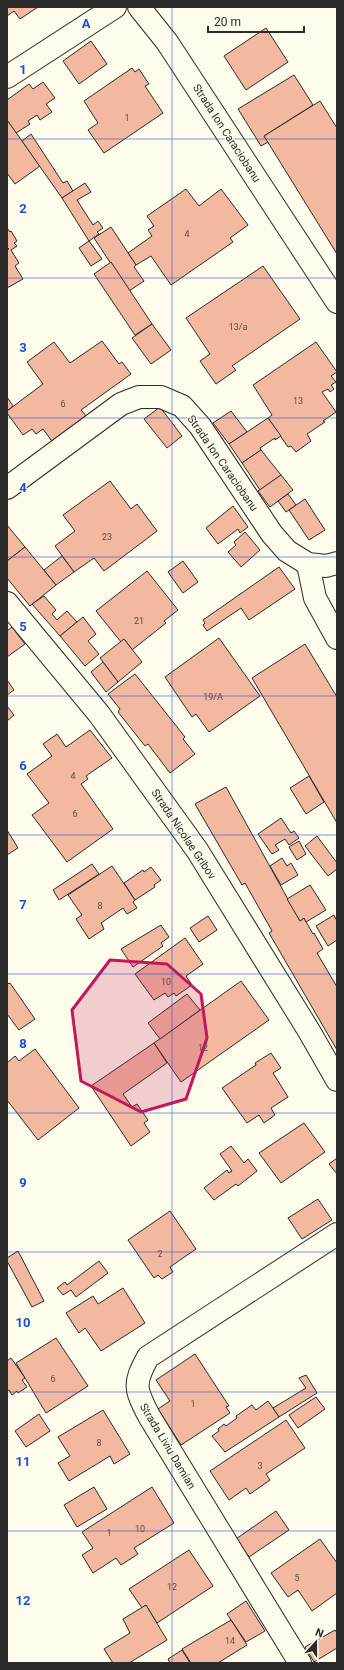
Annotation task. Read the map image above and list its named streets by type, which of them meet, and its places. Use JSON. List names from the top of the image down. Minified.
{"streets":{"street":["Strada Ion Caraciobanu","Strada Nicolae Gribov","Strada Liviu Damian"]},"house_numbers":["1","4","13/a","13","6","23","21","19/A","4","6","8","10","12","2","6","1","8","3","10","1","5","12","14"],"scale_bar":"20 m","north":"top","grid":{"columns":["A"],"rows":["1","2","3","4","5","6","7","8","9","10","11","12"]}}
